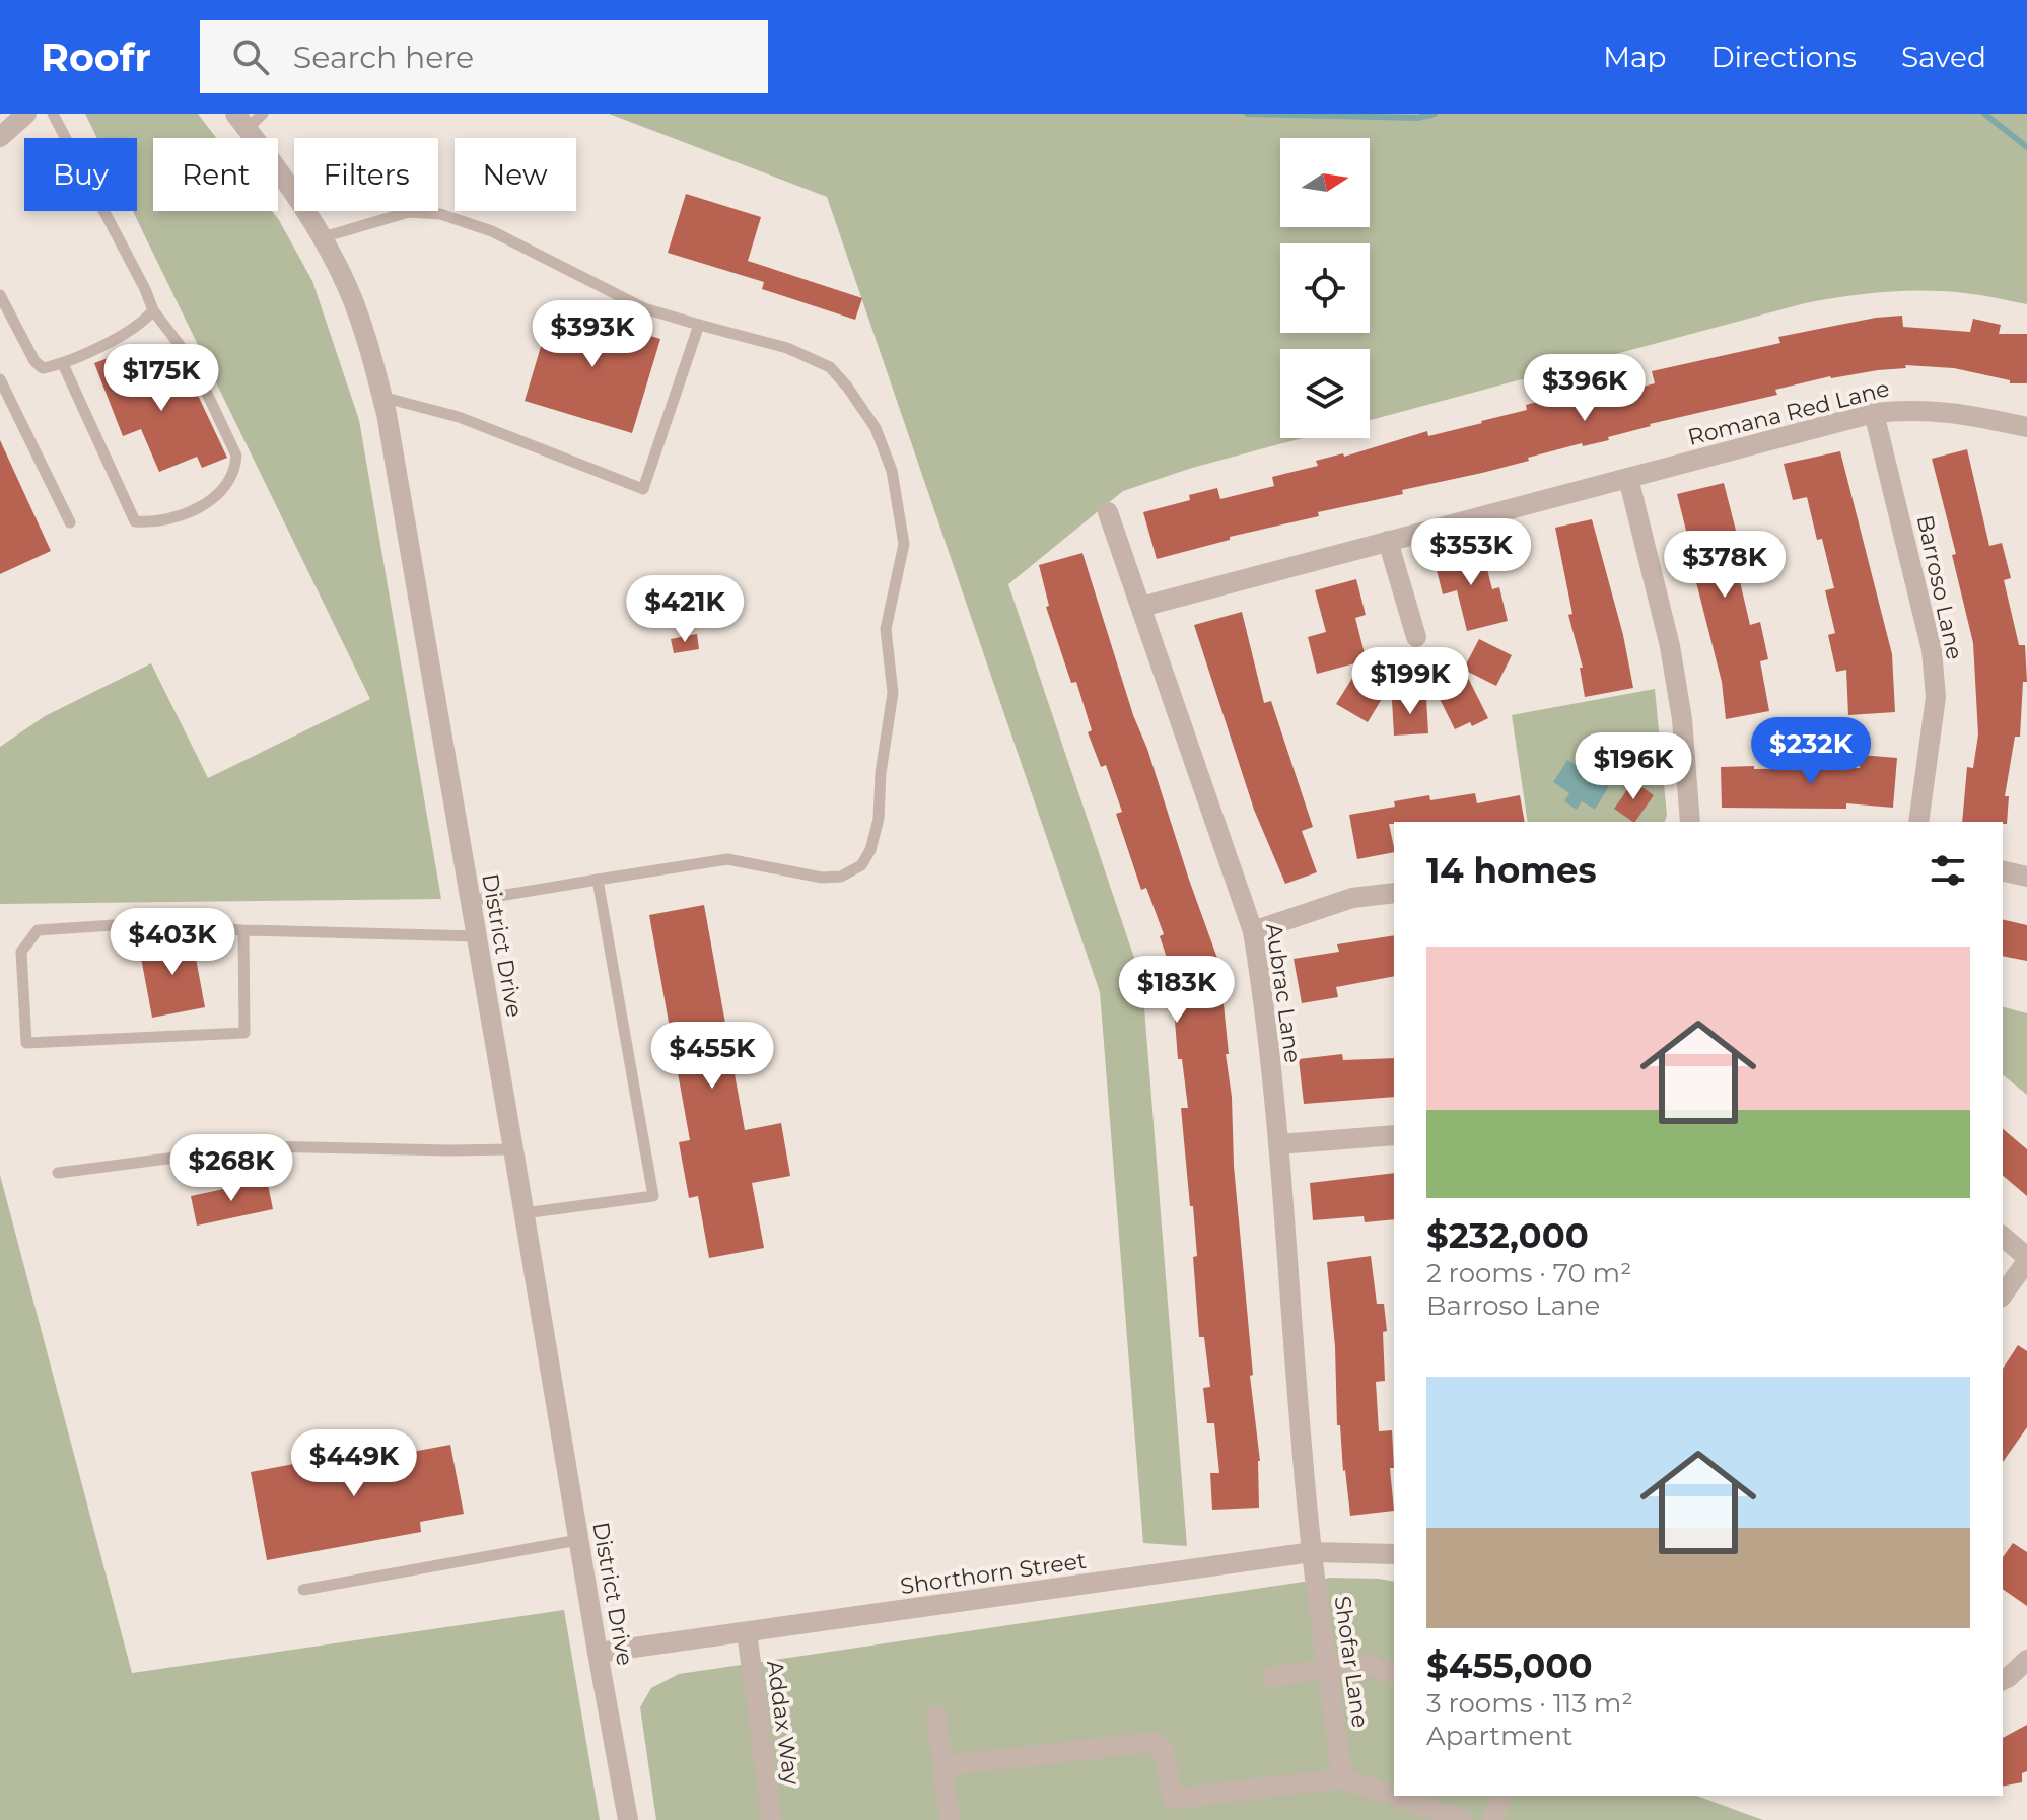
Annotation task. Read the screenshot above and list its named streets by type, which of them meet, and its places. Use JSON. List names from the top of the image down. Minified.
{"streets":{"street":["Romana Red Lane","Barroso Lane","District Drive","Aubrac Lane","Shorthorn Street","Shofar Lane","Addax Way"]},"crossings":[["Romana Red Lane","Barroso Lane"],["Romana Red Lane","Aubrac Lane"],["District Drive","Shorthorn Street"],["Aubrac Lane","Shorthorn Street"],["Aubrac Lane","Shofar Lane"],["Shorthorn Street","Shofar Lane"],["Shorthorn Street","Addax Way"]],"north":"right","page":{"header":"Roofr","search":"Search here","nav":["Map","Directions","Saved"],"chip":["Buy","Rent","Filters","New"],"price":["$393K","$175K","$396K","$353K","$378K","$421K","$199K","$232K","$196K","$403K","$183K","$455K","$268K","$449K"],"heading":"14 homes","list":[{"name":"$232,000","note":"2 rooms · 70 m² · Barroso Lane"},{"name":"$455,000","note":"3 rooms · 113 m² · Apartment"}]}}
